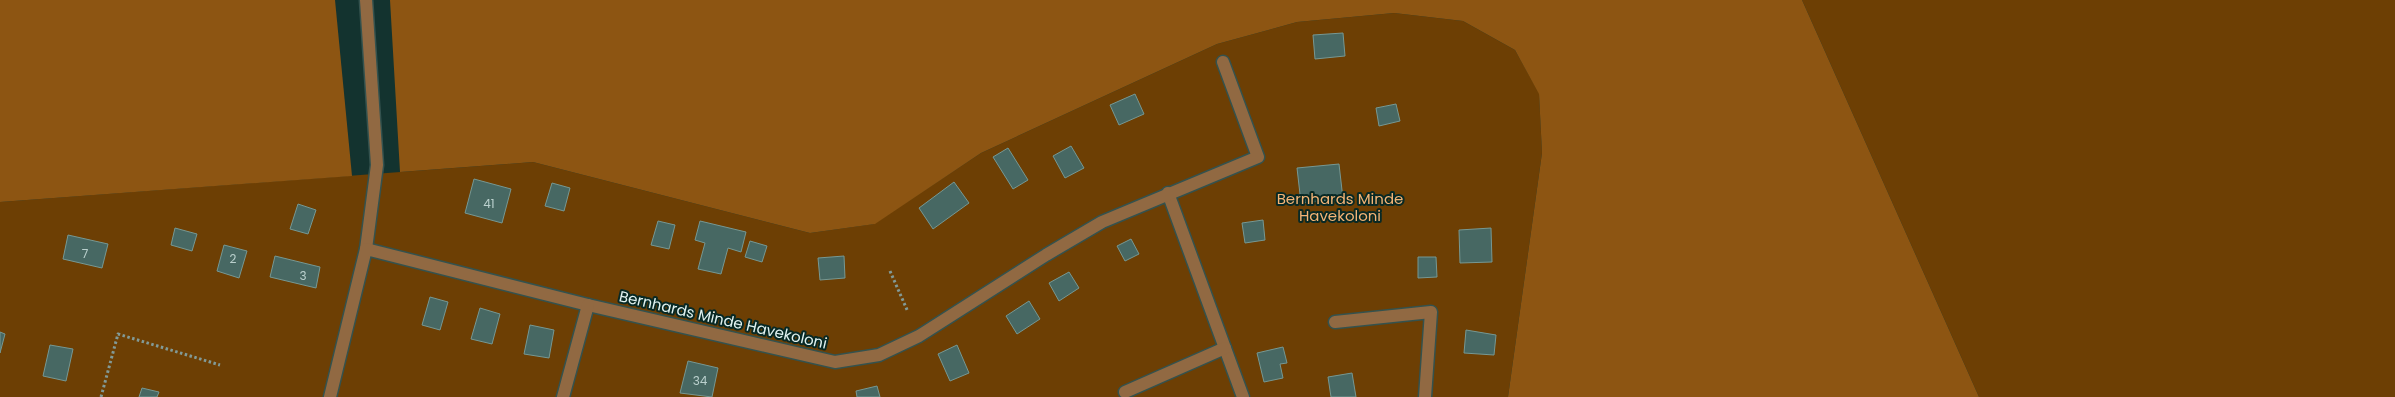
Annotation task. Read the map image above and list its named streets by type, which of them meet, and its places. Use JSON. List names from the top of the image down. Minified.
{"streets":{"lane":["Bernhards Minde Havekoloni"]},"parks":["Bernhards Minde Havekoloni"],"house_numbers":["41","7","2","3","34"]}
